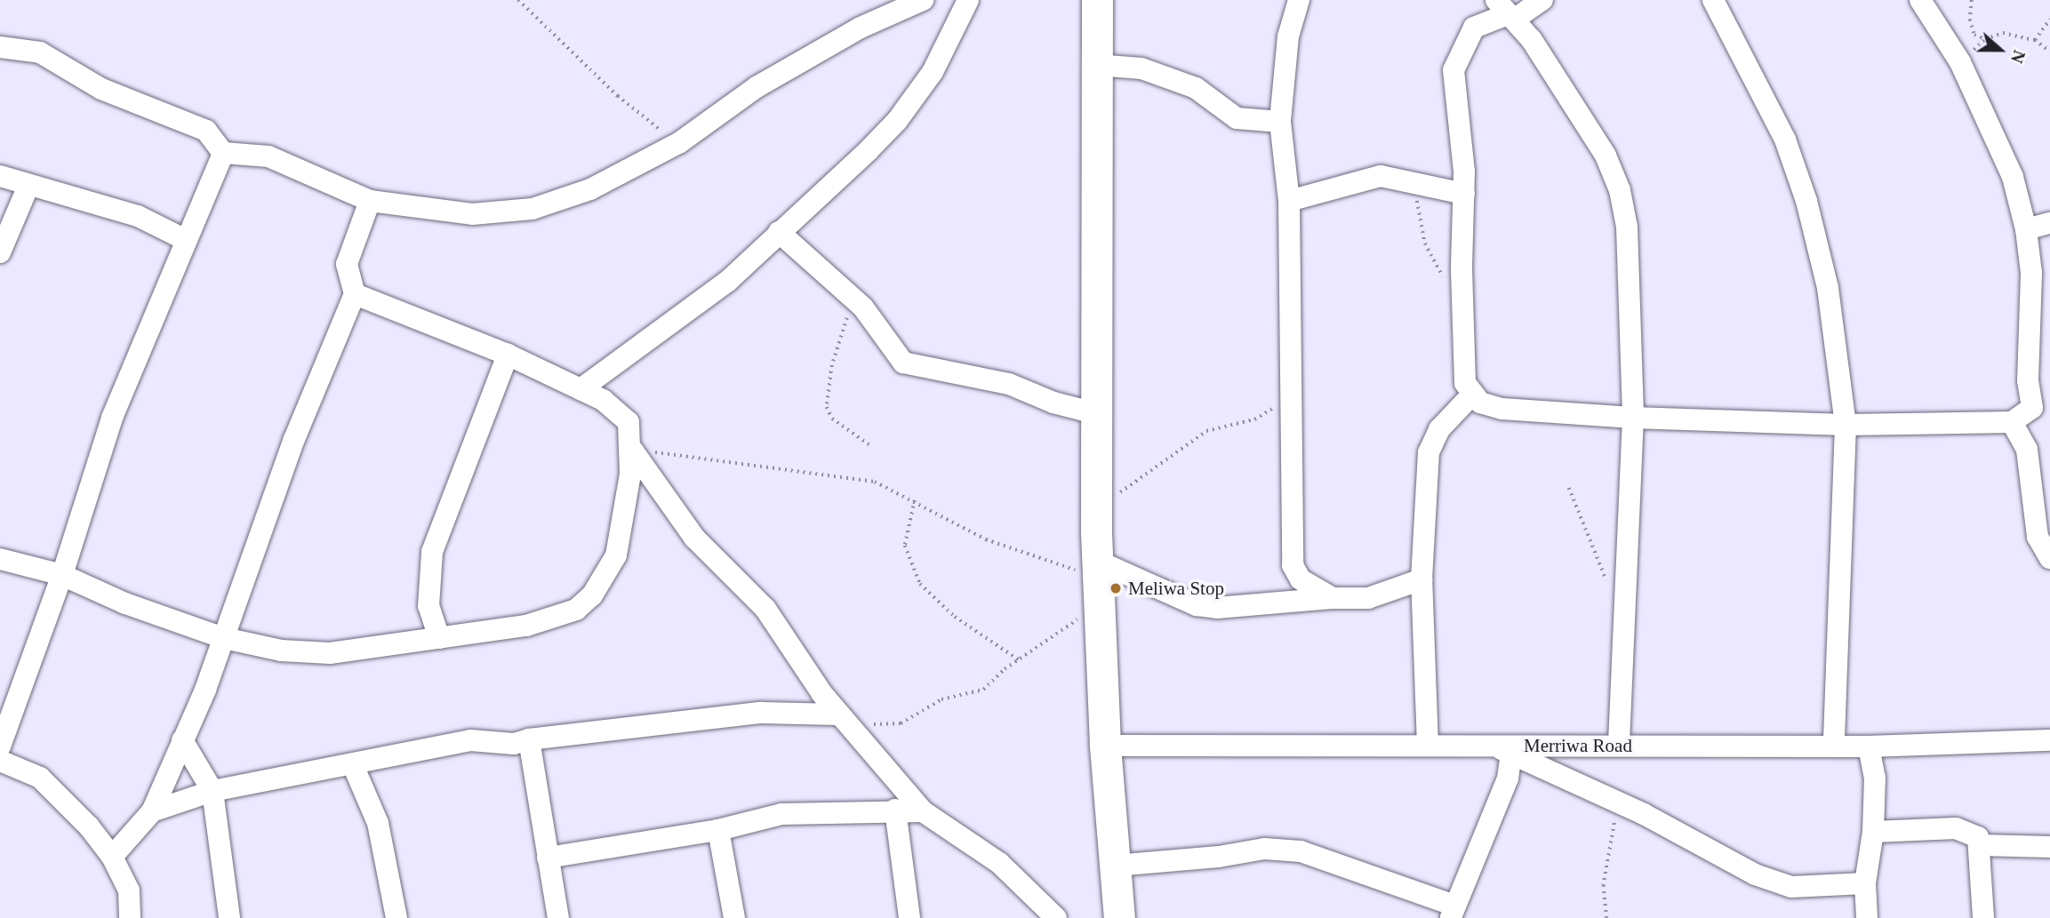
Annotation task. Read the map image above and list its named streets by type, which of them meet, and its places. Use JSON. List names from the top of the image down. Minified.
{"streets":{"street":["Merriwa Road"]},"places":["Meliwa Stop"],"north":"right"}
